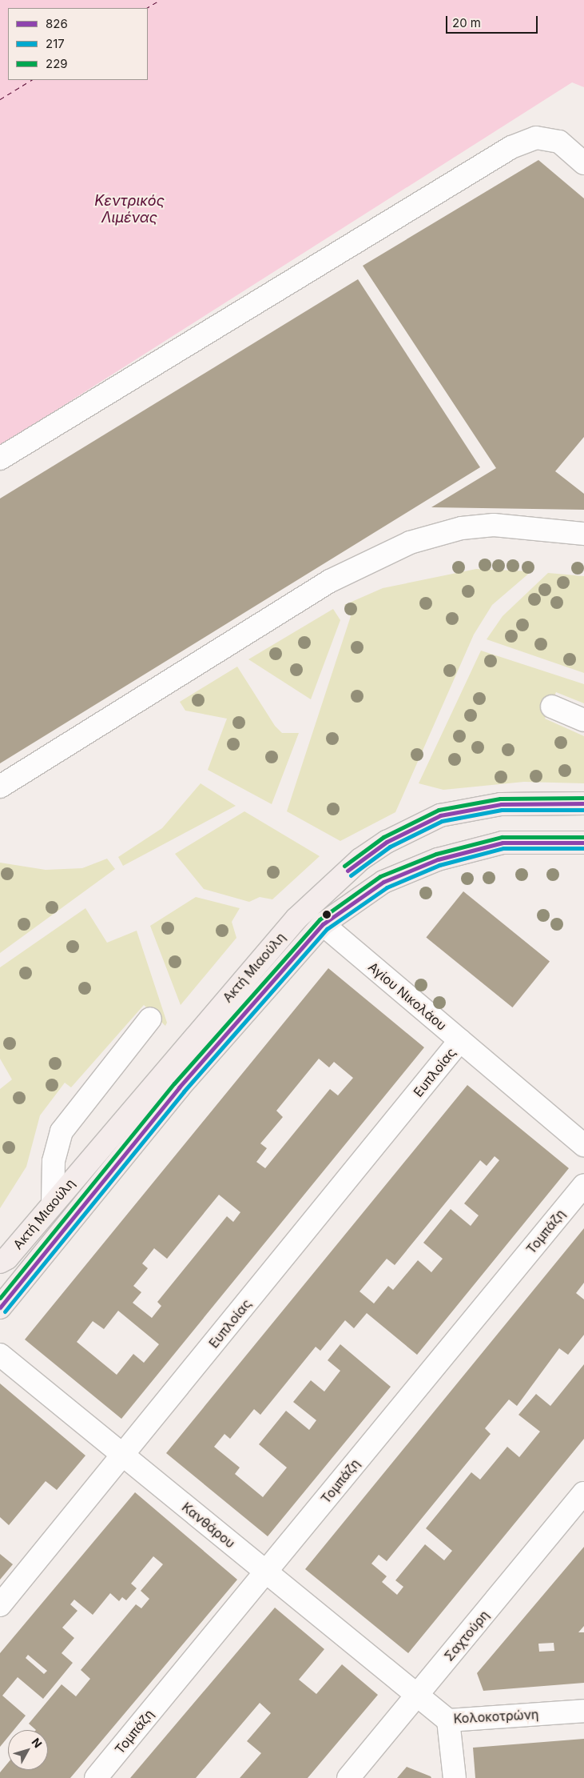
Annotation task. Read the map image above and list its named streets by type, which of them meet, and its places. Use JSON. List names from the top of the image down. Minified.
{"streets":{"main road":["Ακτή Μιαούλη"],"street":["Αγίου Νικολάου","Ευπλοίας","Τομπάζη","Κανθάρου","Σαχτούρη","Κολοκοτρώνη"]},"crossings":[["Ακτή Μιαούλη","Αγίου Νικολάου"],["Αγίου Νικολάου","Ευπλοίας"],["Ευπλοίας","Κανθάρου"],["Τομπάζη","Κανθάρου"],["Κανθάρου","Σαχτούρη"],["Κανθάρου","Κολοκοτρώνη"],["Σαχτούρη","Κολοκοτρώνη"]],"water":["Κεντρικός Λιμένας"],"lines":["transit line 229","transit line 826","transit line 217"],"legend":["826","217","229"],"scale_bar":"20 m","north":"top right"}
